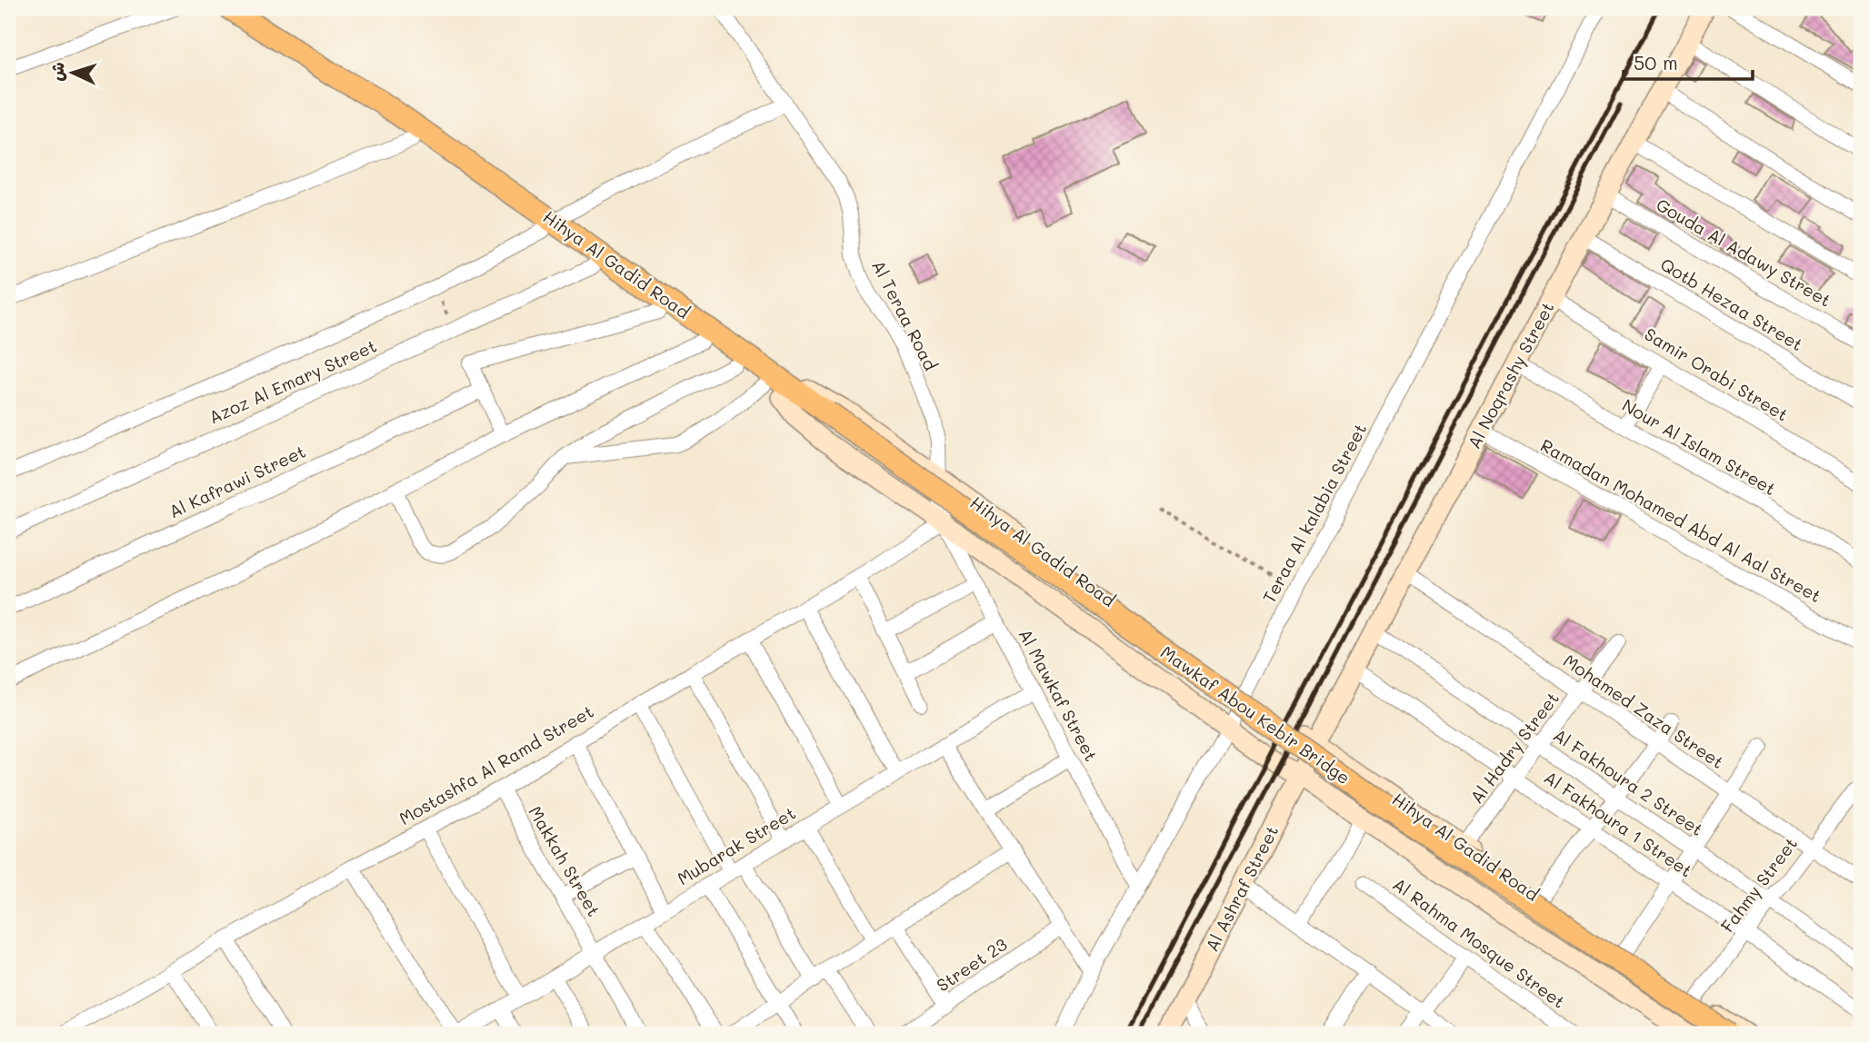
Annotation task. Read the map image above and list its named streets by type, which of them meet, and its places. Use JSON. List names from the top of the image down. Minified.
{"streets":{"main road":["Hihya Al Gadid Road","Mawkaf Abou Kebir Bridge"],"street":["Gouda Al Adawy Street","Qotb Hezaa Street","Al Teraa Road","Samir Orabi Street","Al Noqrashy Street","Azoz Al Emary Street","Nour Al Islam Street","Al Kafrawi Street","Teraa Al kalabia Street","Ramadan Mohamed Abd Al Aal Street","Al Mawkaf Street","Mohamed Zaza Street","Al Hadry Street","Mostashfa Al Ramd Street","Al Fakhoura 2 Street","Al Fakhoura 1 Street","Mubarak Street","Makkah Street","Fahmy Street","Al Ashraf Street","Al Rahma Mosque Street","Street 23"]},"crossings":[["Gouda Al Adawy Street","Al Noqrashy Street"],["Hihya Al Gadid Road","Al Teraa Road"],["Hihya Al Gadid Road","Al Noqrashy Street"],["Hihya Al Gadid Road","Azoz Al Emary Street"],["Hihya Al Gadid Road","Teraa Al kalabia Street"],["Hihya Al Gadid Road","Al Mawkaf Street"],["Hihya Al Gadid Road","Mawkaf Abou Kebir Bridge"],["Hihya Al Gadid Road","Al Hadry Street"],["Hihya Al Gadid Road","Mostashfa Al Ramd Street"],["Hihya Al Gadid Road","Fahmy Street"],["Hihya Al Gadid Road","Al Ashraf Street"],["Qotb Hezaa Street","Al Noqrashy Street"],["Al Teraa Road","Al Mawkaf Street"],["Al Teraa Road","Mostashfa Al Ramd Street"],["Samir Orabi Street","Al Noqrashy Street"],["Al Noqrashy Street","Nour Al Islam Street"],["Al Noqrashy Street","Ramadan Mohamed Abd Al Aal Street"],["Al Noqrashy Street","Mohamed Zaza Street"],["Al Noqrashy Street","Al Fakhoura 2 Street"],["Al Noqrashy Street","Al Fakhoura 1 Street"],["Al Noqrashy Street","Al Ashraf Street"],["Teraa Al kalabia Street","Al Mawkaf Street"],["Al Mawkaf Street","Mostashfa Al Ramd Street"],["Al Mawkaf Street","Mubarak Street"],["Mohamed Zaza Street","Al Hadry Street"],["Mohamed Zaza Street","Fahmy Street"],["Al Hadry Street","Al Fakhoura 2 Street"],["Al Hadry Street","Al Fakhoura 1 Street"],["Mostashfa Al Ramd Street","Makkah Street"],["Al Fakhoura 2 Street","Fahmy Street"],["Al Fakhoura 1 Street","Fahmy Street"],["Mubarak Street","Makkah Street"]],"scale_bar":"50 m","north":"left"}
